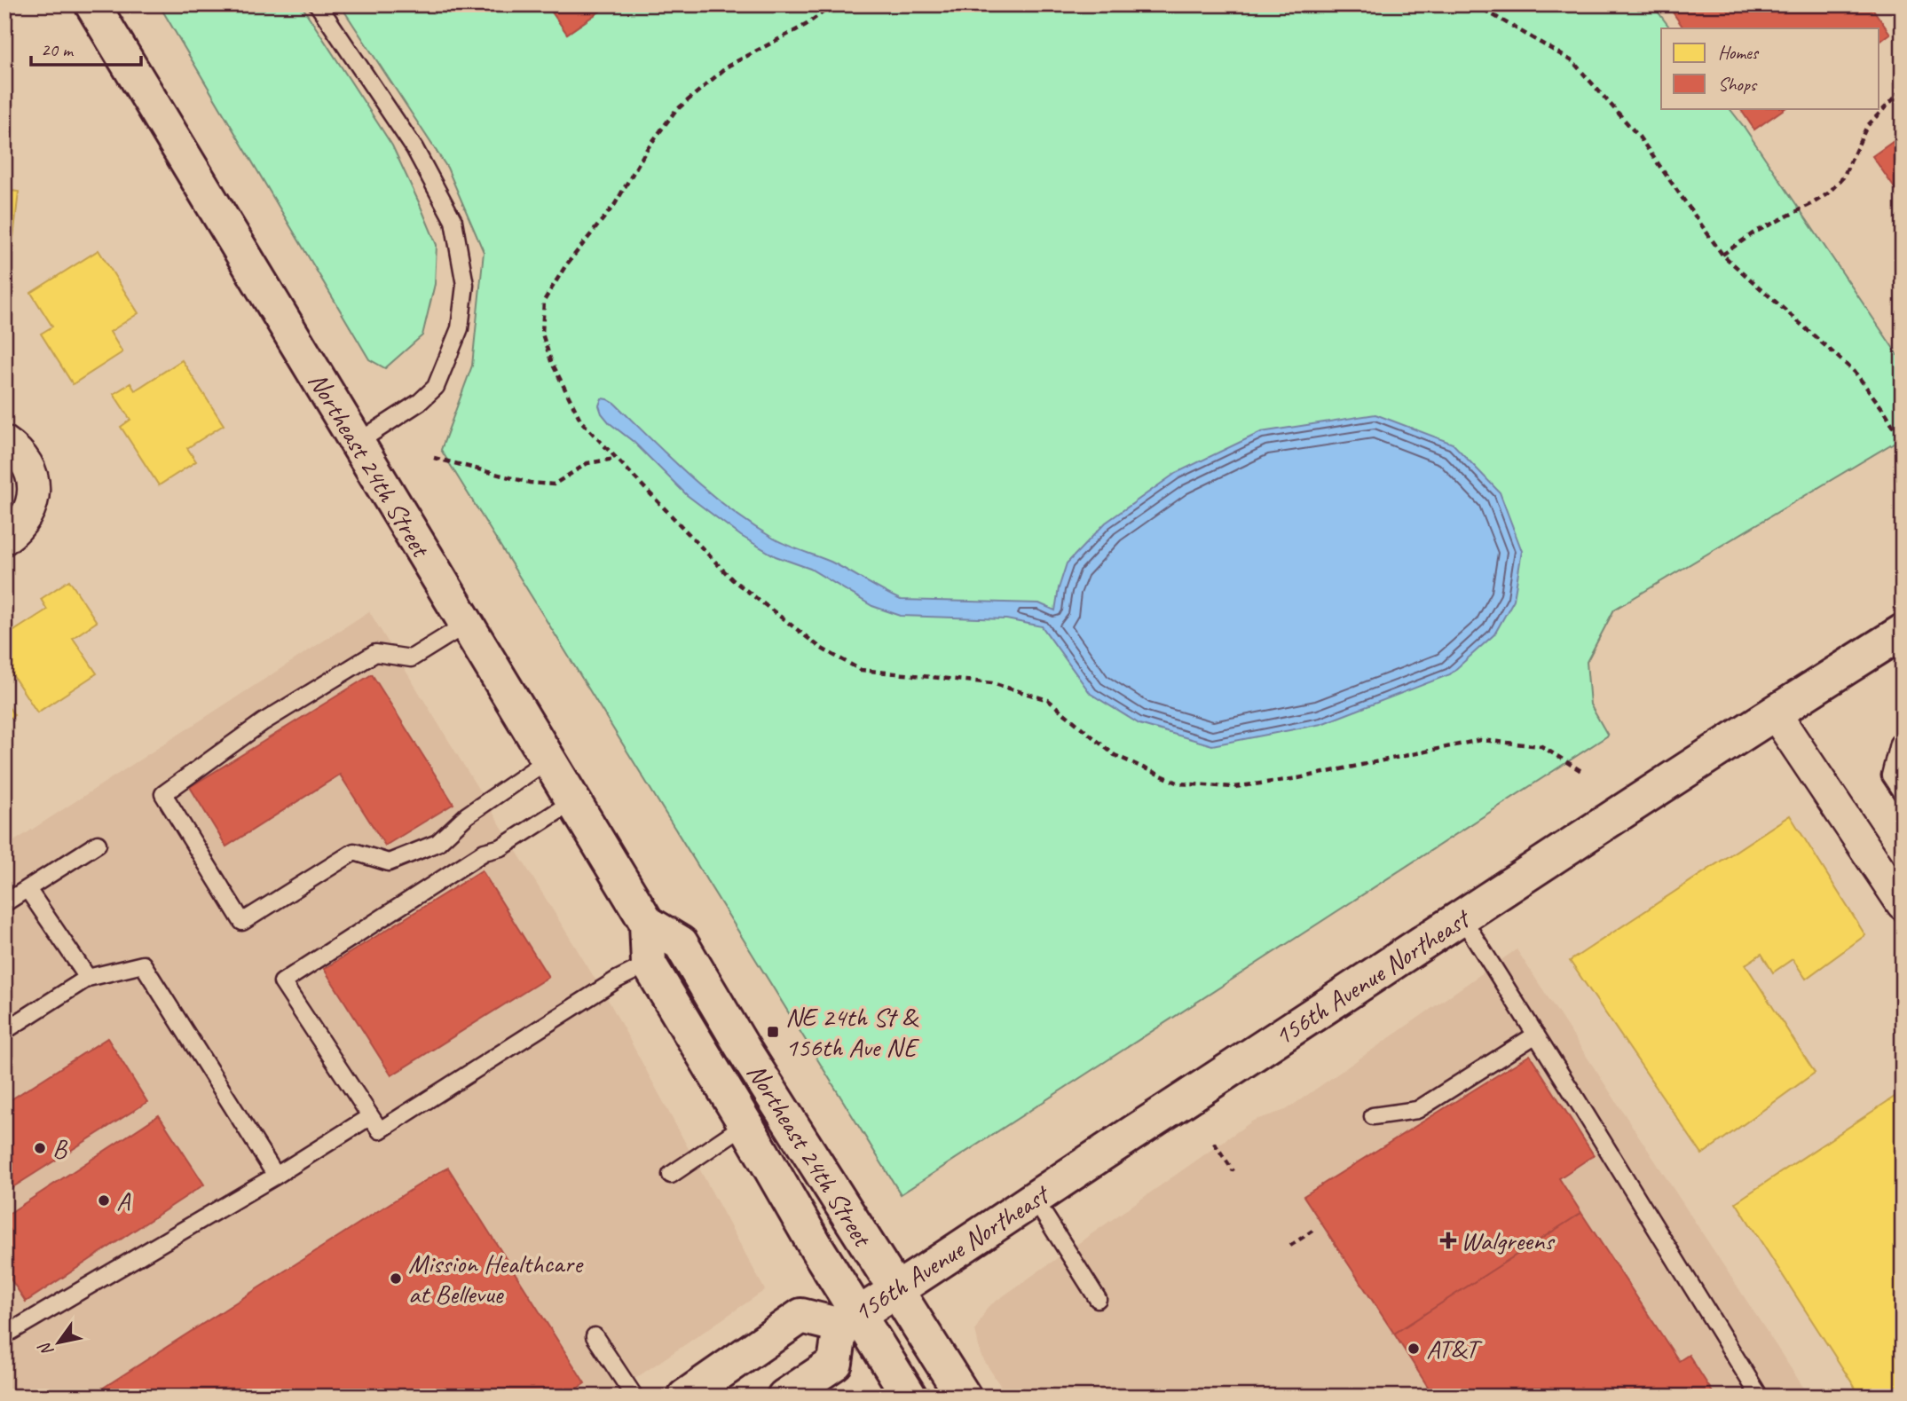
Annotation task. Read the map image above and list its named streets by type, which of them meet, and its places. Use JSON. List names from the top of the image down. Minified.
{"streets":{"main road":["Northeast 24th Street","156th Avenue Northeast"]},"crossings":[["Northeast 24th Street","156th Avenue Northeast"]],"places":{"transit":["NE 24th St & 156th Ave NE"],"other":["B","A","Mission Healthcare at Bellevue","AT&T"],"health":["Walgreens"]},"legend":["Homes","Shops"],"scale_bar":"20 m","north":"bottom left"}
